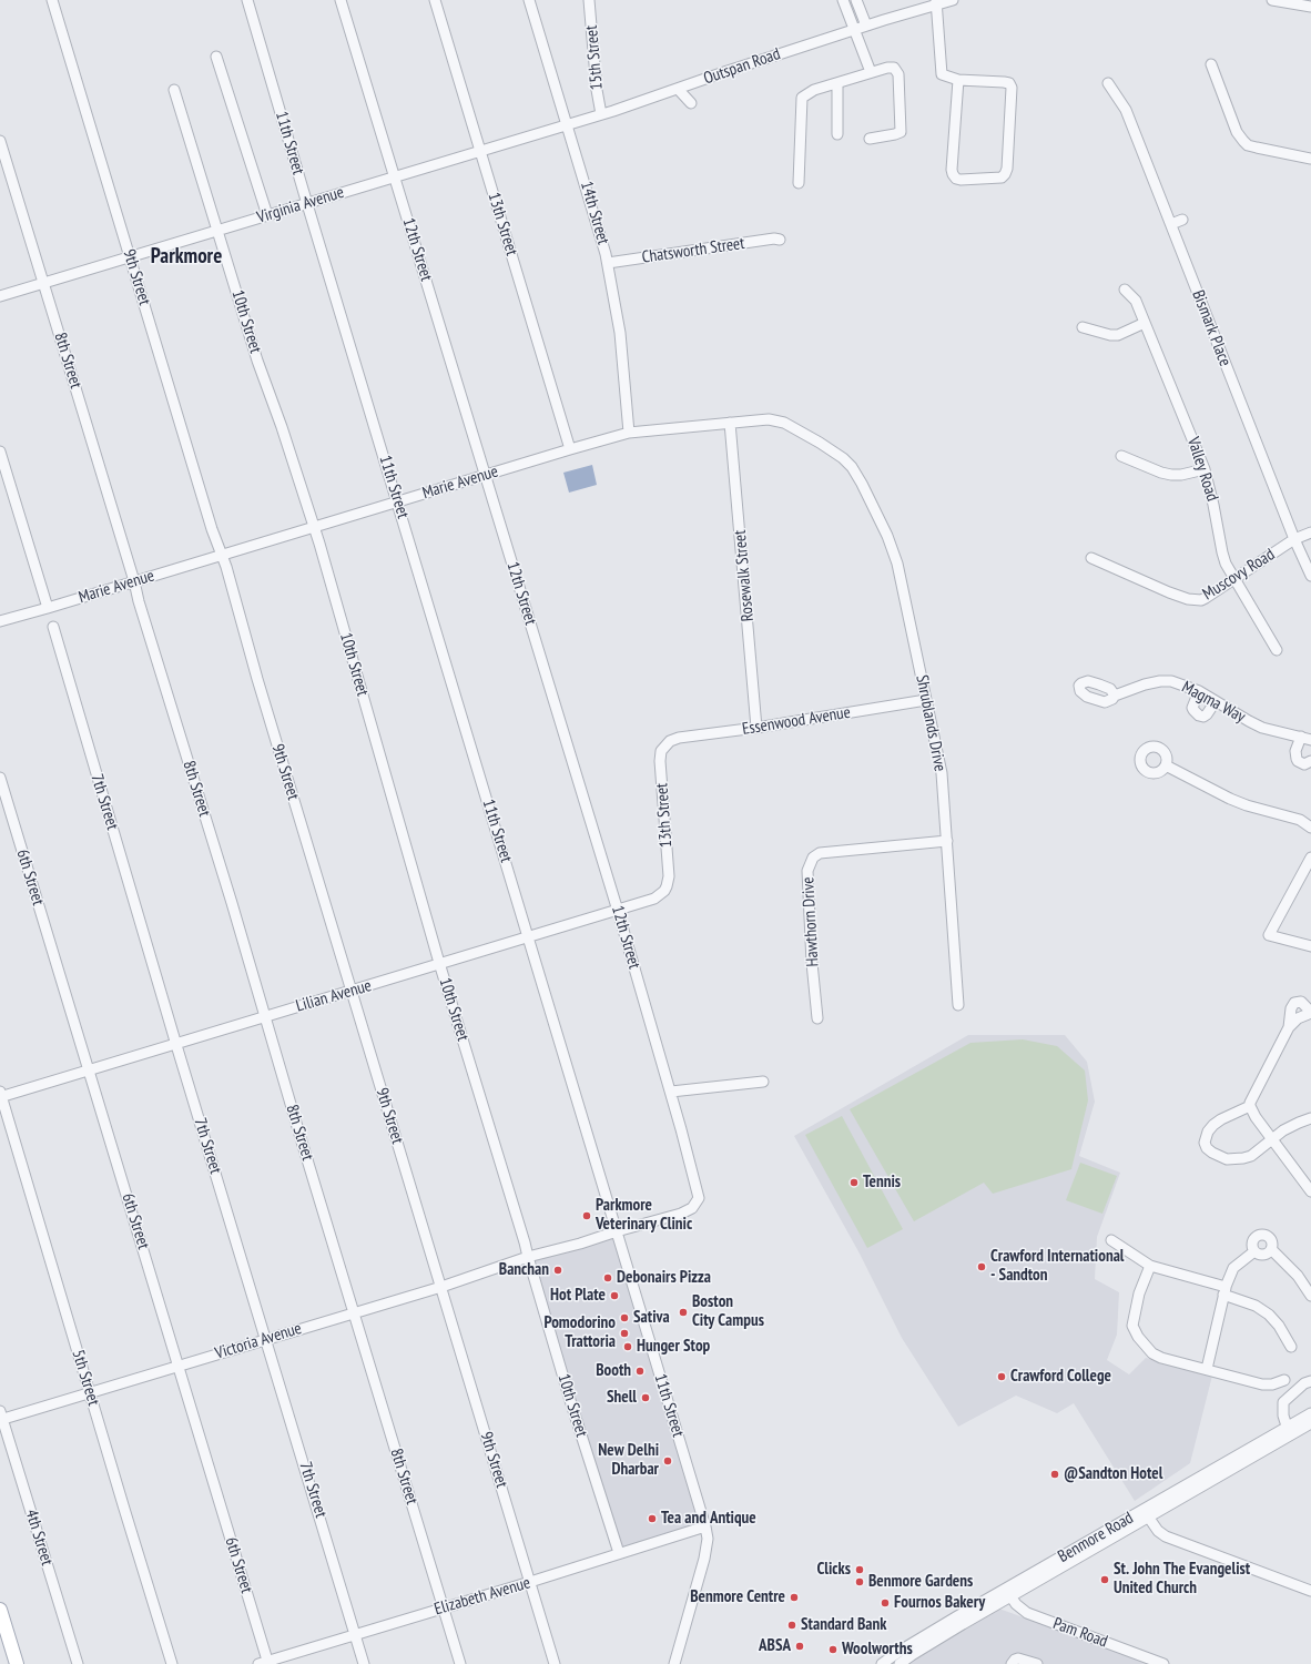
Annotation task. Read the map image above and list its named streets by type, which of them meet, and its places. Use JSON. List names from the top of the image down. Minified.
{"streets":{"street":["15th Street","Outspan Road","11th Street","Virginia Avenue","14th Street","13th Street","12th Street","Chatsworth Street","9th Street","10th Street","Bismark Place","8th Street","Valley Road","Marie Avenue","Muscovy Road","Rosewalk Street","Magma Way","Essenwood Avenue","Shrublands Drive","7th Street","6th Street","Hawthorn Drive","Lilian Avenue","Victoria Avenue","5th Street","4th Street","Benmore Road","Elizabeth Avenue","Pam Road"]},"crossings":[["15th Street","Outspan Road"],["15th Street","Virginia Avenue"],["Outspan Road","Virginia Avenue"],["11th Street","Virginia Avenue"],["11th Street","12th Street"],["11th Street","Marie Avenue"],["11th Street","Lilian Avenue"],["11th Street","Elizabeth Avenue"],["Virginia Avenue","14th Street"],["Virginia Avenue","13th Street"],["Virginia Avenue","12th Street"],["Virginia Avenue","9th Street"],["Virginia Avenue","10th Street"],["Virginia Avenue","8th Street"],["14th Street","Chatsworth Street"],["14th Street","Marie Avenue"],["13th Street","Marie Avenue"],["13th Street","Essenwood Avenue"],["13th Street","Lilian Avenue"],["12th Street","Marie Avenue"],["12th Street","Lilian Avenue"],["9th Street","Marie Avenue"],["9th Street","Lilian Avenue"],["9th Street","Victoria Avenue"],["9th Street","Elizabeth Avenue"],["10th Street","Marie Avenue"],["10th Street","Lilian Avenue"],["10th Street","Victoria Avenue"],["10th Street","Elizabeth Avenue"],["Bismark Place","Muscovy Road"],["8th Street","Marie Avenue"],["8th Street","Lilian Avenue"],["8th Street","Victoria Avenue"],["8th Street","Elizabeth Avenue"],["Valley Road","Muscovy Road"],["Marie Avenue","Rosewalk Street"],["Marie Avenue","Shrublands Drive"],["Rosewalk Street","Essenwood Avenue"],["Essenwood Avenue","Shrublands Drive"],["Shrublands Drive","Hawthorn Drive"],["7th Street","Lilian Avenue"],["7th Street","Victoria Avenue"],["7th Street","Elizabeth Avenue"],["6th Street","Lilian Avenue"],["6th Street","Victoria Avenue"],["6th Street","Elizabeth Avenue"],["Lilian Avenue","5th Street"],["Victoria Avenue","5th Street"],["Victoria Avenue","4th Street"],["Benmore Road","Pam Road"]],"districts":["Parkmore"],"places":["Tennis","Parkmore Veterinary Clinic","Crawford International - Sandton","Banchan","Debonairs Pizza","Hot Plate","Boston City Campus","Sativa","Pomodorino Trattoria","Hunger Stop","Booth","Crawford College","Shell","New Delhi Dharbar","@Sandton Hotel","Tea and Antique","Clicks","St. John The Evangelist United Church","Benmore Gardens","Benmore Centre","Fournos Bakery","Standard Bank","ABSA","Woolworths"]}
